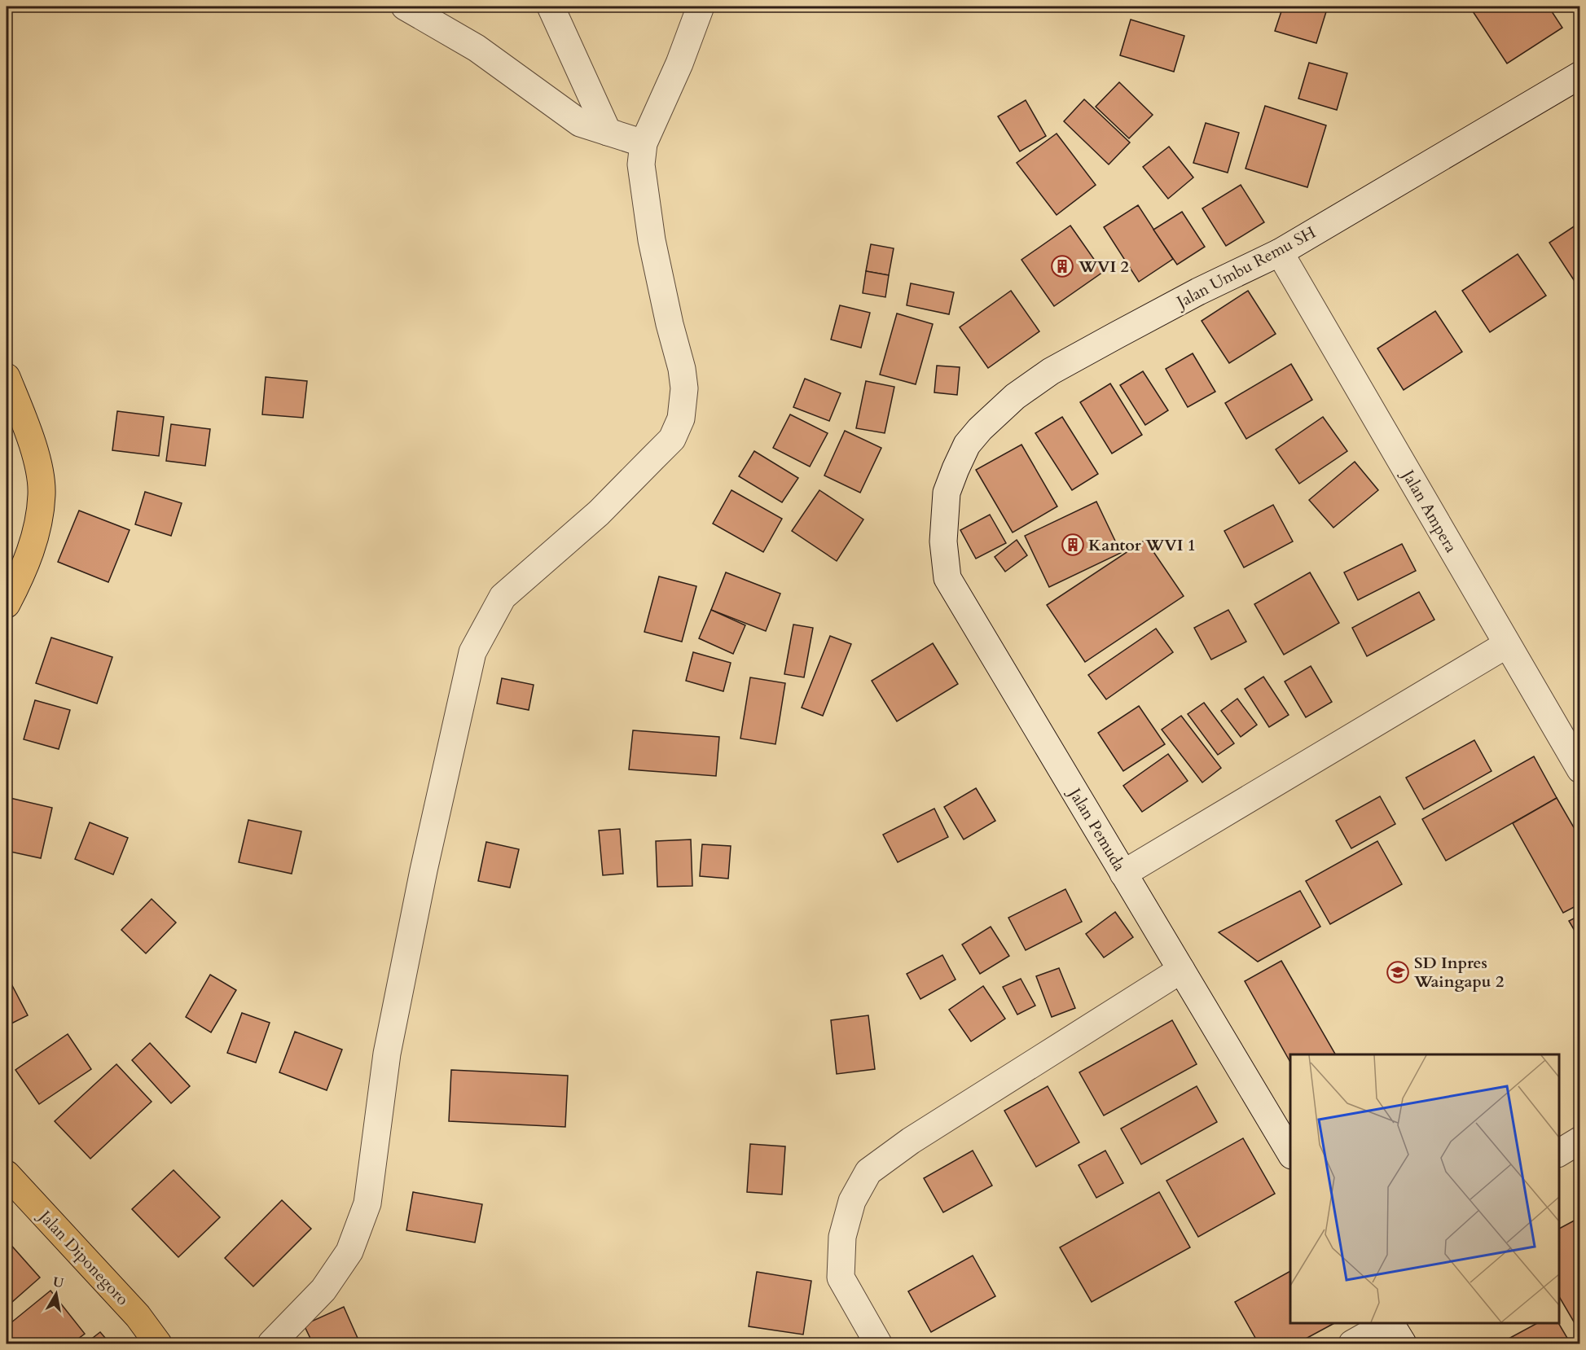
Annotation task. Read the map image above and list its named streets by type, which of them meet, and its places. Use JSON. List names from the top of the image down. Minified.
{"streets":{"highway":["Jalan Diponegoro"],"street":["Jalan Umbu Remu SH","Jalan Ampera","Jalan Pemuda"]},"crossings":[["Jalan Umbu Remu SH","Jalan Ampera"],["Jalan Umbu Remu SH","Jalan Pemuda"]],"places":{"building":["WVI 2","Kantor WVI 1"],"school or university":["SD Inpres Waingapu 2"]},"north":"top"}
